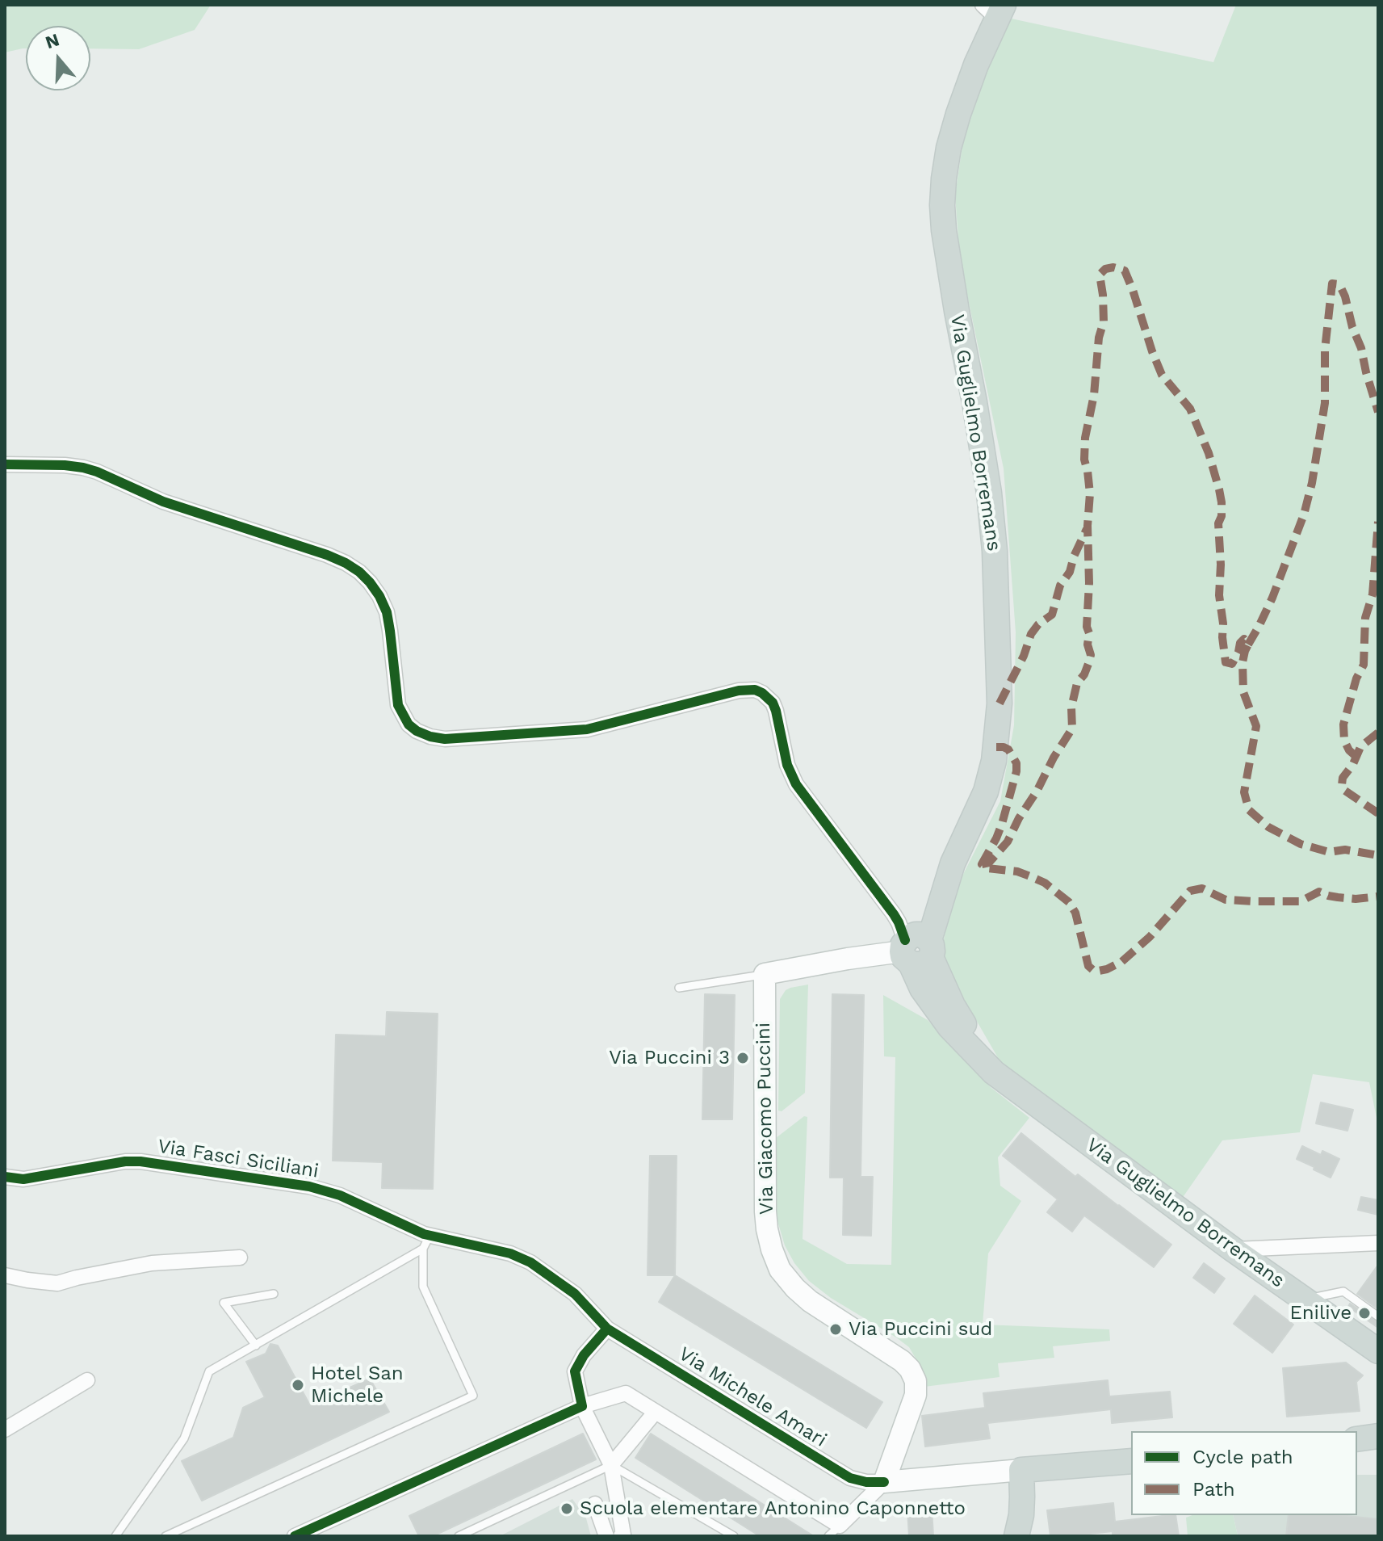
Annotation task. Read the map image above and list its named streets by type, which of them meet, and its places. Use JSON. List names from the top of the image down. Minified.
{"streets":{"main road":["Via Guglielmo Borremans","Via Giacomo Puccini","Via Michele Amari"],"street":["Via Fasci Siciliani"]},"crossings":[["Via Giacomo Puccini","Via Michele Amari"],["Via Fasci Siciliani","Via Michele Amari"]],"places":["Via Puccini 3","Enilive","Via Puccini sud","Hotel San Michele","Scuola elementare Antonino Caponnetto"],"legend":["Cycle path","Path"],"north":"top"}
